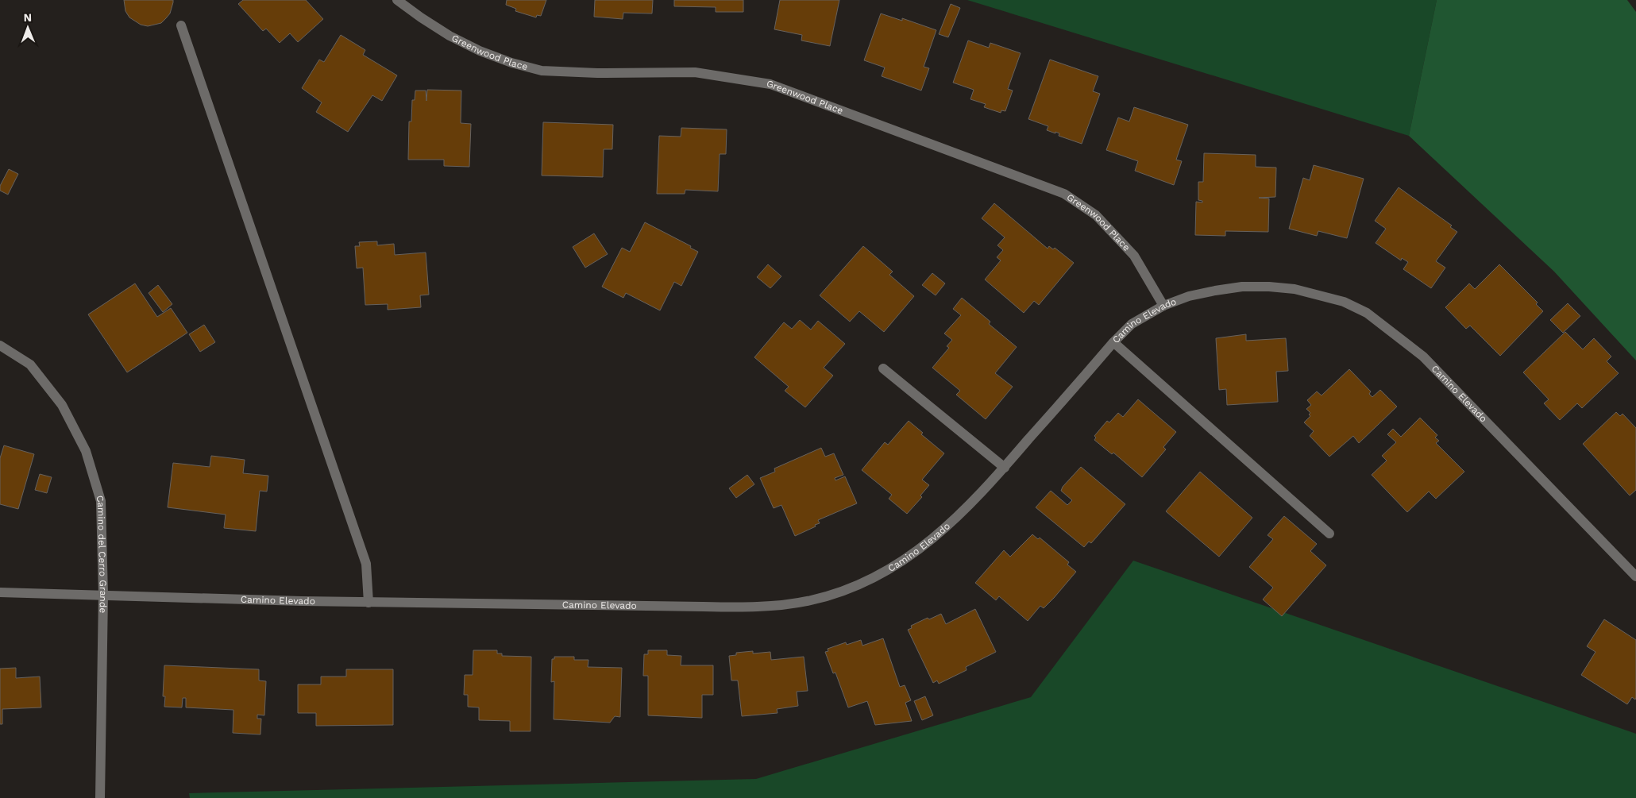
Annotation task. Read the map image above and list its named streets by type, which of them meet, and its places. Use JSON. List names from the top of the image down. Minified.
{"streets":{"street":["Greenwood Place","Camino Elevado","Camino del Cerro Grande"]},"crossings":[["Greenwood Place","Camino Elevado"],["Camino Elevado","Camino del Cerro Grande"]],"north":"top"}
